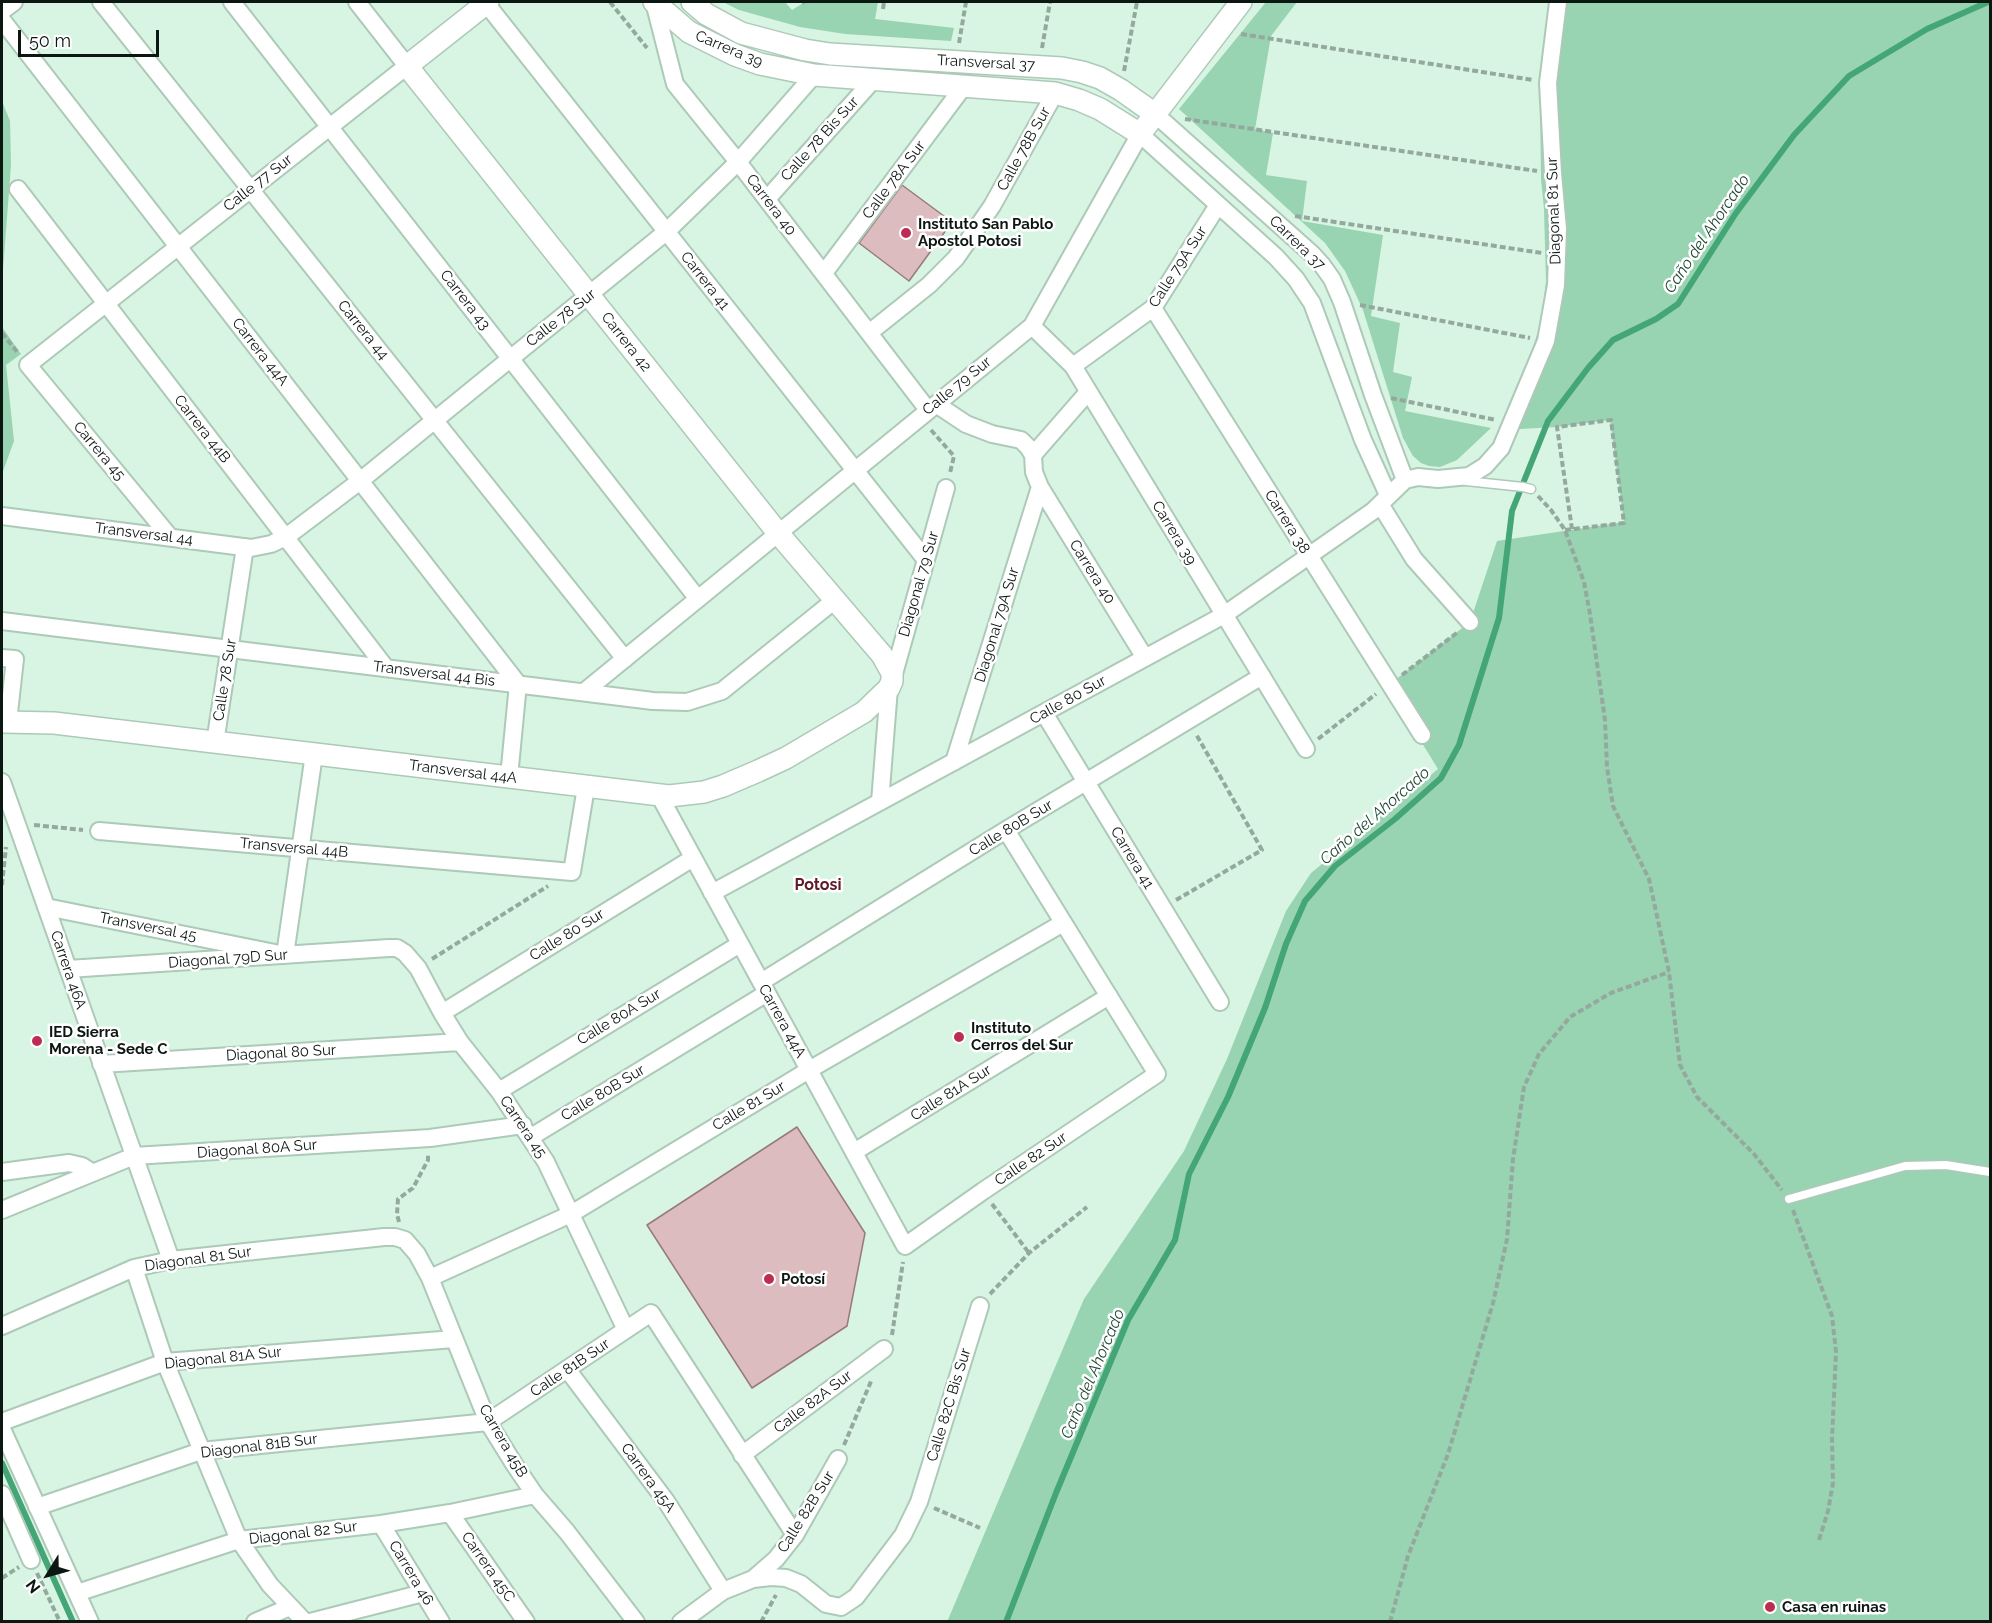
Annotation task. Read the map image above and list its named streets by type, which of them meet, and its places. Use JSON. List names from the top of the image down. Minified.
{"streets":{"street":["Carrera 39","Transversal 37","Calle 78 Bis Sur","Calle 78B Sur","Calle 78A Sur","Calle 77 Sur","Carrera 40","Diagonal 81 Sur","Carrera 37","Calle 79A Sur","Carrera 41","Carrera 43","Calle 78 Sur","Carrera 44","Carrera 42","Carrera 44A","Calle 79 Sur","Carrera 44B","Carrera 45","Carrera 38","Transversal 44","Diagonal 79 Sur","Diagonal 79A Sur","Transversal 44 Bis","Calle 80 Sur","Transversal 44A","Calle 80B Sur","Transversal 44B","Transversal 45","Diagonal 79D Sur","Carrera 46A","Calle 80A Sur","Diagonal 80 Sur","Calle 81A Sur","Calle 81 Sur","Diagonal 80A Sur","Calle 82 Sur","Diagonal 81A Sur","Calle 81B Sur","Calle 82A Sur","Calle 82C Bis Sur","Carrera 45B","Diagonal 81B Sur","Carrera 45A","Calle 82B Sur","Diagonal 82 Sur","Carrera 45C","Carrera 46"]},"crossings":[["Carrera 39","Transversal 37"],["Carrera 39","Carrera 40"],["Carrera 39","Calle 79A Sur"],["Carrera 39","Calle 78 Sur"],["Carrera 39","Calle 79 Sur"],["Carrera 39","Calle 80 Sur"],["Carrera 39","Calle 80B Sur"],["Transversal 37","Calle 78 Bis Sur"],["Transversal 37","Calle 78B Sur"],["Transversal 37","Calle 78A Sur"],["Transversal 37","Carrera 37"],["Transversal 37","Calle 78 Sur"],["Transversal 37","Calle 79 Sur"],["Calle 78 Bis Sur","Carrera 40"],["Calle 78B Sur","Carrera 40"],["Calle 78A Sur","Carrera 40"],["Calle 77 Sur","Carrera 41"],["Calle 77 Sur","Carrera 43"],["Calle 77 Sur","Carrera 44"],["Calle 77 Sur","Carrera 42"],["Calle 77 Sur","Carrera 44A"],["Calle 77 Sur","Carrera 44B"],["Calle 77 Sur","Carrera 45"],["Carrera 40","Calle 78 Sur"],["Carrera 40","Calle 79 Sur"],["Carrera 40","Diagonal 79A Sur"],["Carrera 40","Calle 80 Sur"],["Diagonal 81 Sur","Carrera 37"],["Diagonal 81 Sur","Calle 80 Sur"],["Diagonal 81 Sur","Carrera 46A"],["Diagonal 81 Sur","Carrera 45B"],["Carrera 37","Calle 79A Sur"],["Carrera 37","Calle 79 Sur"],["Carrera 37","Calle 80 Sur"],["Calle 79A Sur","Carrera 38"],["Carrera 41","Calle 78 Sur"],["Carrera 41","Calle 79 Sur"],["Carrera 41","Diagonal 79 Sur"],["Carrera 41","Calle 80 Sur"],["Carrera 41","Calle 80B Sur"],["Carrera 43","Calle 78 Sur"],["Carrera 43","Calle 79 Sur"],["Calle 78 Sur","Carrera 44"],["Calle 78 Sur","Carrera 42"],["Calle 78 Sur","Carrera 44A"],["Calle 78 Sur","Carrera 44B"],["Calle 78 Sur","Transversal 44"],["Calle 78 Sur","Transversal 44 Bis"],["Calle 78 Sur","Transversal 44A"],["Carrera 44","Calle 79 Sur"],["Carrera 42","Calle 79 Sur"],["Carrera 42","Diagonal 79 Sur"],["Carrera 42","Transversal 44 Bis"],["Carrera 42","Transversal 44A"],["Carrera 44A","Transversal 44 Bis"],["Carrera 44A","Calle 80 Sur"],["Carrera 44A","Transversal 44A"],["Carrera 44A","Calle 80B Sur"],["Carrera 44A","Calle 80A Sur"],["Carrera 44A","Calle 81A Sur"],["Carrera 44A","Calle 81 Sur"],["Carrera 44A","Calle 82 Sur"],["Calle 79 Sur","Transversal 44 Bis"],["Carrera 44B","Transversal 44"],["Carrera 44B","Transversal 44 Bis"],["Carrera 45","Transversal 44"],["Carrera 45","Calle 80 Sur"],["Carrera 45","Calle 80B Sur"],["Carrera 45","Diagonal 79D Sur"],["Carrera 45","Calle 80A Sur"],["Carrera 45","Diagonal 80 Sur"],["Carrera 45","Calle 81 Sur"],["Carrera 45","Diagonal 80A Sur"],["Carrera 45","Calle 81B Sur"],["Carrera 38","Calle 80 Sur"],["Diagonal 79 Sur","Calle 80 Sur"],["Diagonal 79 Sur","Transversal 44A"],["Diagonal 79A Sur","Calle 80 Sur"],["Calle 80B Sur","Diagonal 80A Sur"],["Transversal 45","Diagonal 79D Sur"],["Transversal 45","Carrera 46A"],["Diagonal 79D Sur","Carrera 46A"],["Carrera 46A","Diagonal 80 Sur"],["Carrera 46A","Diagonal 80A Sur"],["Calle 81A Sur","Calle 82 Sur"],["Calle 81 Sur","Carrera 45B"],["Diagonal 81A Sur","Carrera 45B"],["Calle 81B Sur","Calle 82A Sur"],["Calle 81B Sur","Carrera 45B"],["Calle 81B Sur","Diagonal 81B Sur"],["Calle 81B Sur","Carrera 45A"],["Carrera 45B","Diagonal 81B Sur"],["Carrera 45B","Diagonal 82 Sur"],["Carrera 45A","Calle 82B Sur"],["Diagonal 82 Sur","Carrera 45C"],["Diagonal 82 Sur","Carrera 46"]],"districts":["Potosi"],"water":["Caño del Ahorcado"],"places":["Instituto San Pablo Apostol Potosi","Instituto Cerros del Sur","IED Sierra Morena - Sede C","Potosí","Casa en ruinas"],"scale_bar":"50 m","north":"bottom left"}
